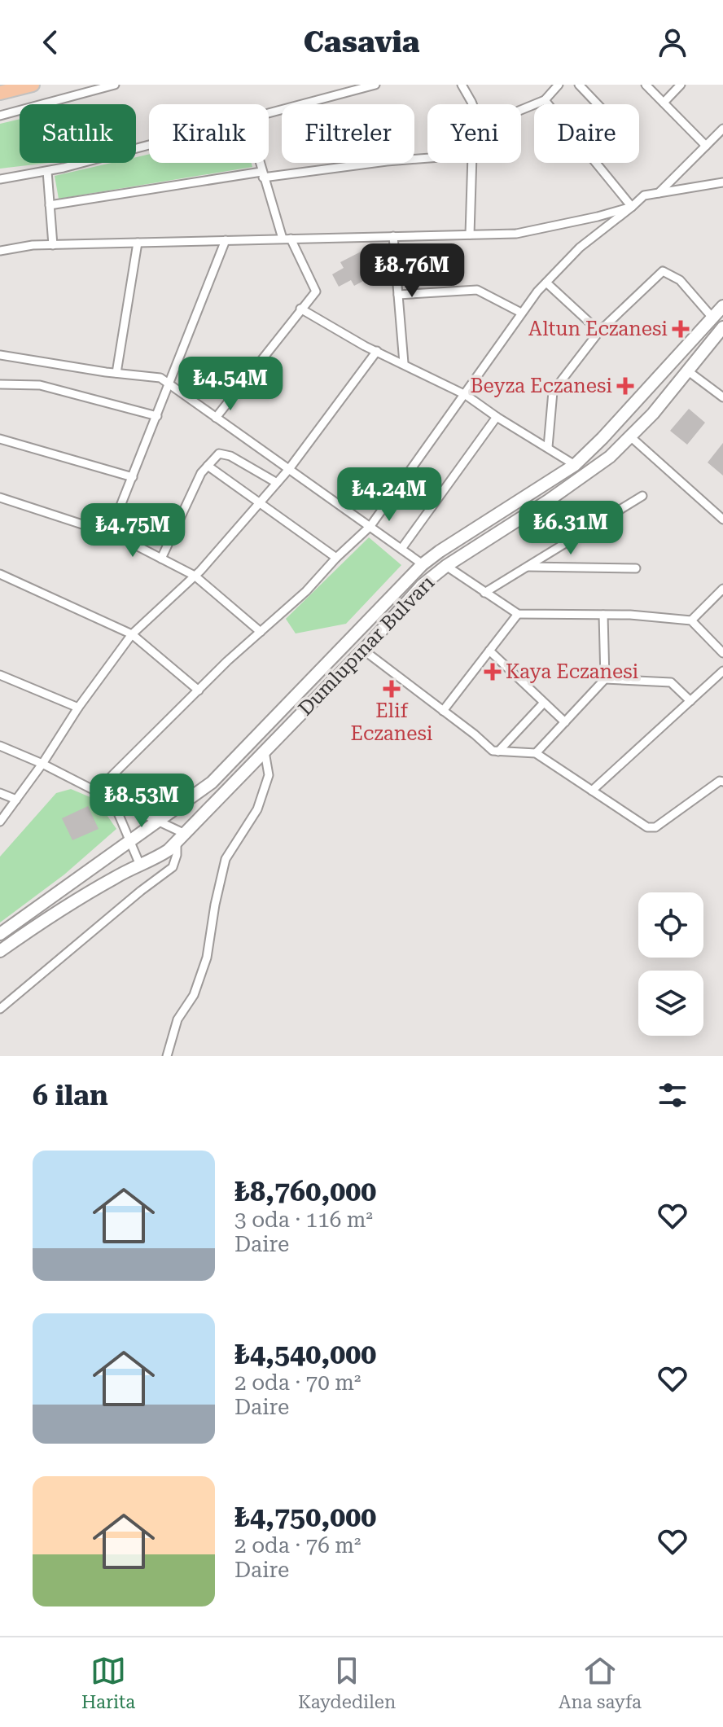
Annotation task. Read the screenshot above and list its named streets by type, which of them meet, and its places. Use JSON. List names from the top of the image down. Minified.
{"streets":{"main road":["Dumlupınar Bulvarı"]},"places":{"health":["Altun Eczanesi","Beyza Eczanesi","Kaya Eczanesi","Elif Eczanesi"]},"page":{"header":"Casavia","chip":["Satılık","Kiralık","Filtreler","Yeni","Daire"],"price":["₺8.76M","₺4.54M","₺4.24M","₺6.31M","₺4.75M","₺8.53M"],"heading":"6 ilan","list":[{"name":"₺8,760,000","note":"3 oda · 116 m² · Daire"},{"name":"₺4,540,000","note":"2 oda · 70 m² · Daire"},{"name":"₺4,750,000","note":"2 oda · 76 m² · Daire"}],"tabs":["Harita","Kaydedilen","Ana sayfa"]}}
